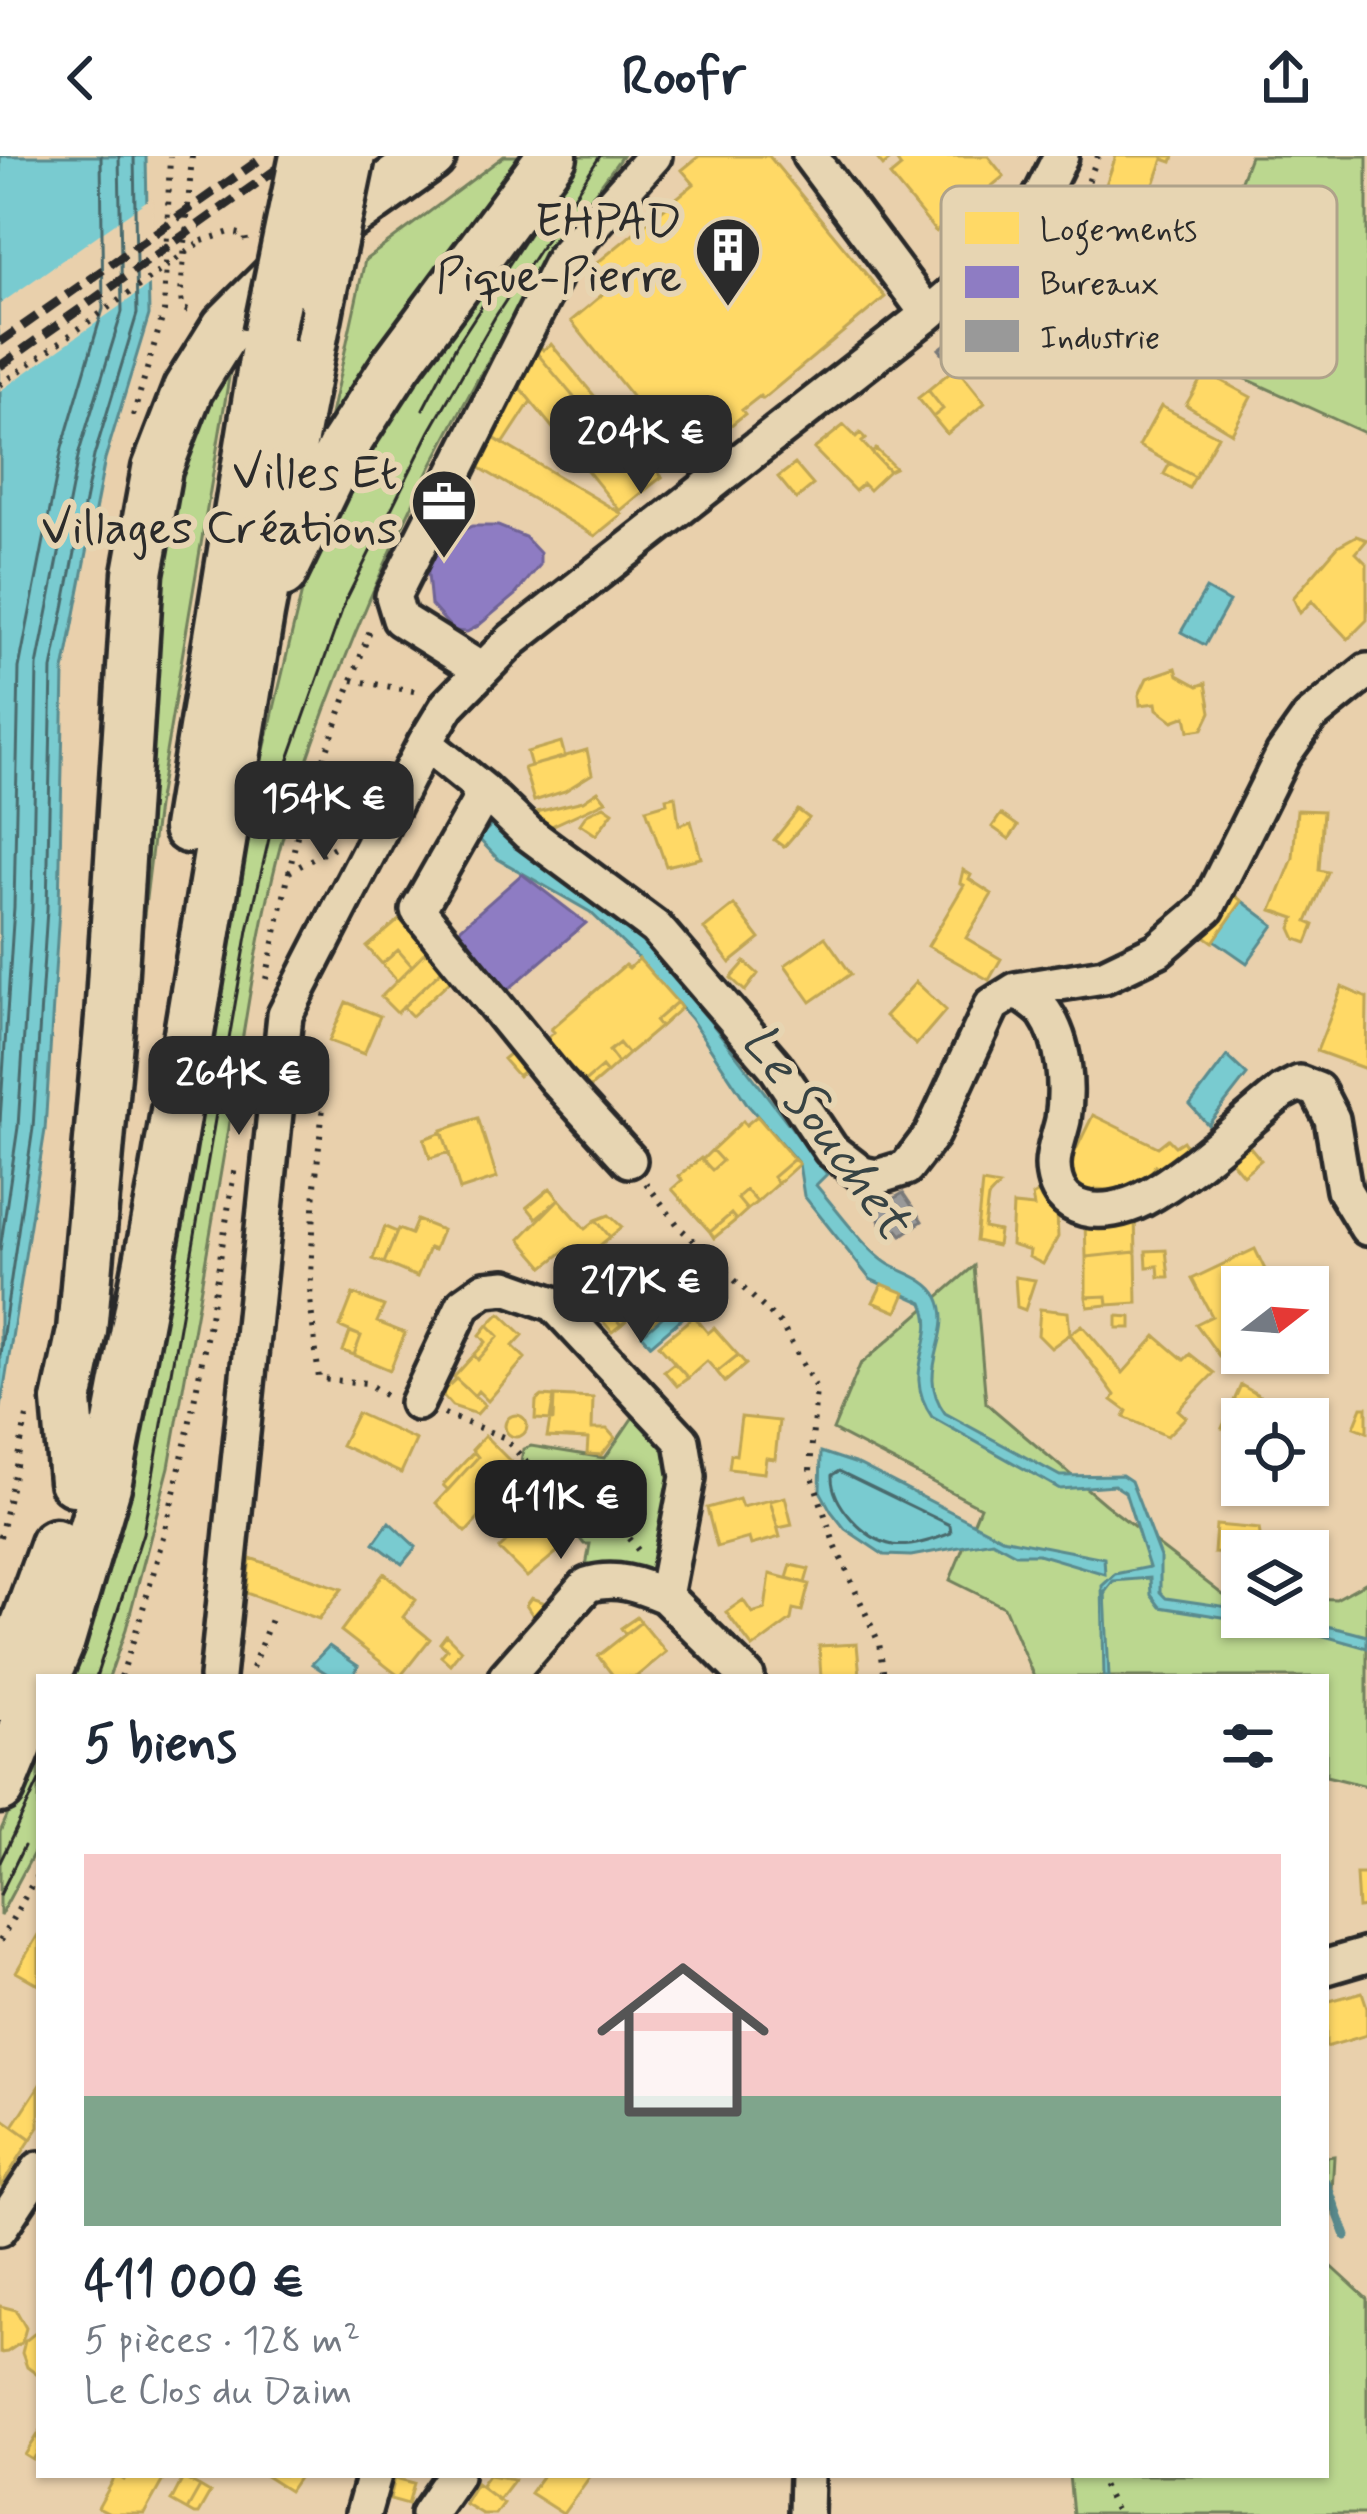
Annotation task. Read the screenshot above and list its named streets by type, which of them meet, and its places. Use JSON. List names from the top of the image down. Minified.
{"water":["Le Souchet"],"places":{"building":["EHPAD Pique-Pierre"],"office":["Villes Et Villages Créations"]},"legend":["Logements","Bureaux","Industrie"],"north":"right","page":{"header":"Roofr","price":["204K €","154K €","264K €","217K €","411K €"],"heading":"5 biens","list":[{"name":"411 000 €","note":"5 pièces · 128 m² · Le Clos du Daim"}]}}
